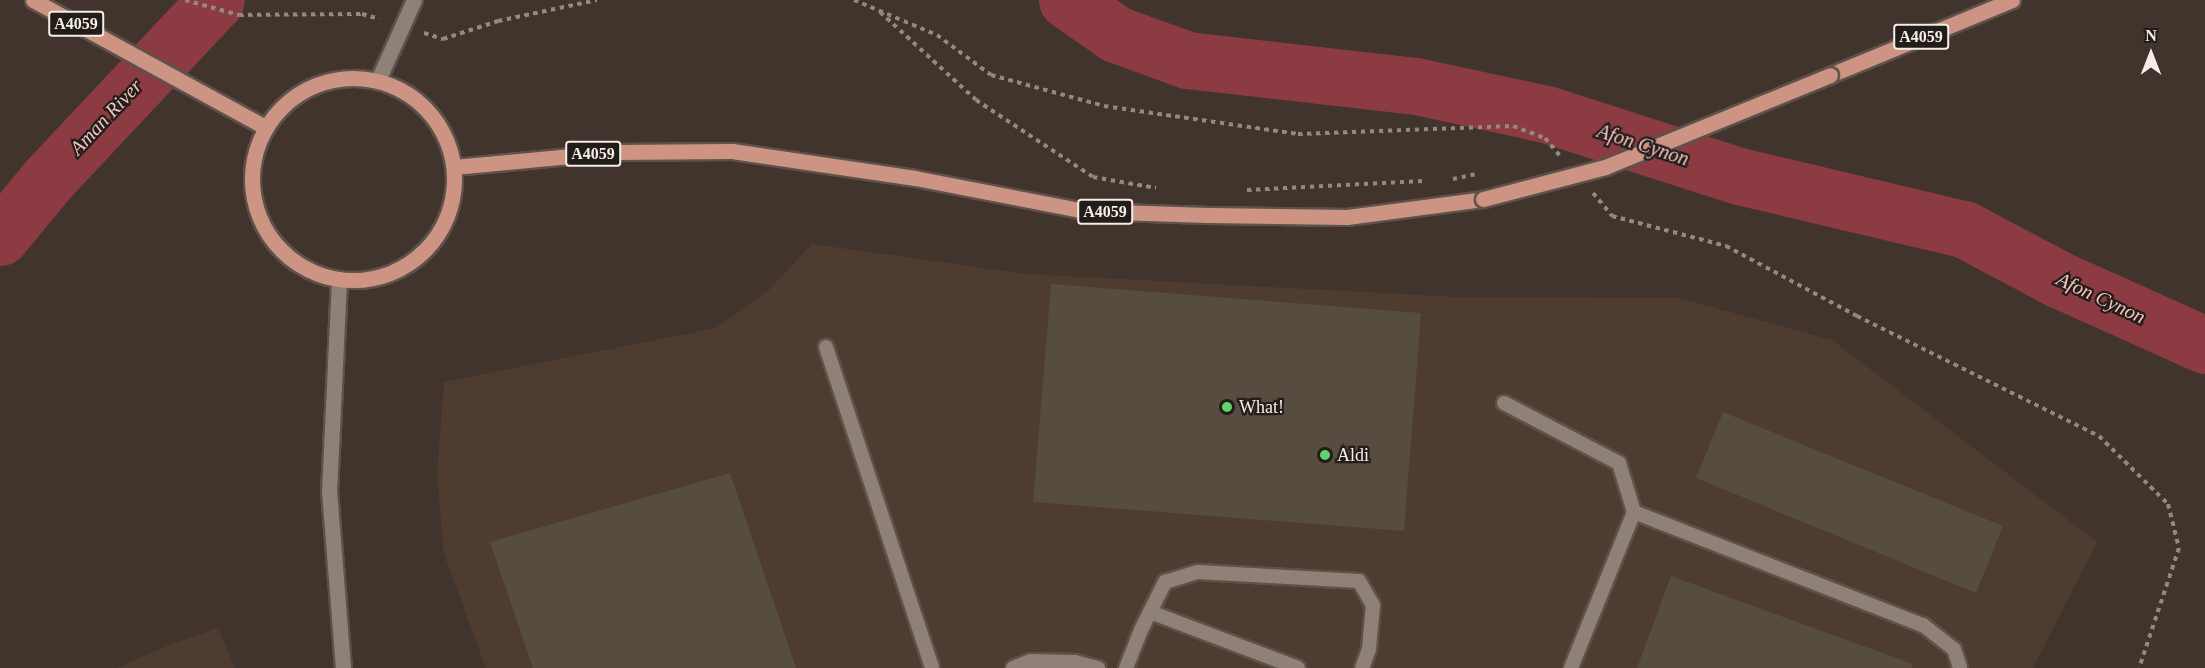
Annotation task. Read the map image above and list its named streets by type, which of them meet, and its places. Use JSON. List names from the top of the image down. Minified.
{"streets":{"main road":["A4059"]},"water":["Aman River","Afon Cynon"],"places":["What!","Aldi"],"north":"top"}
